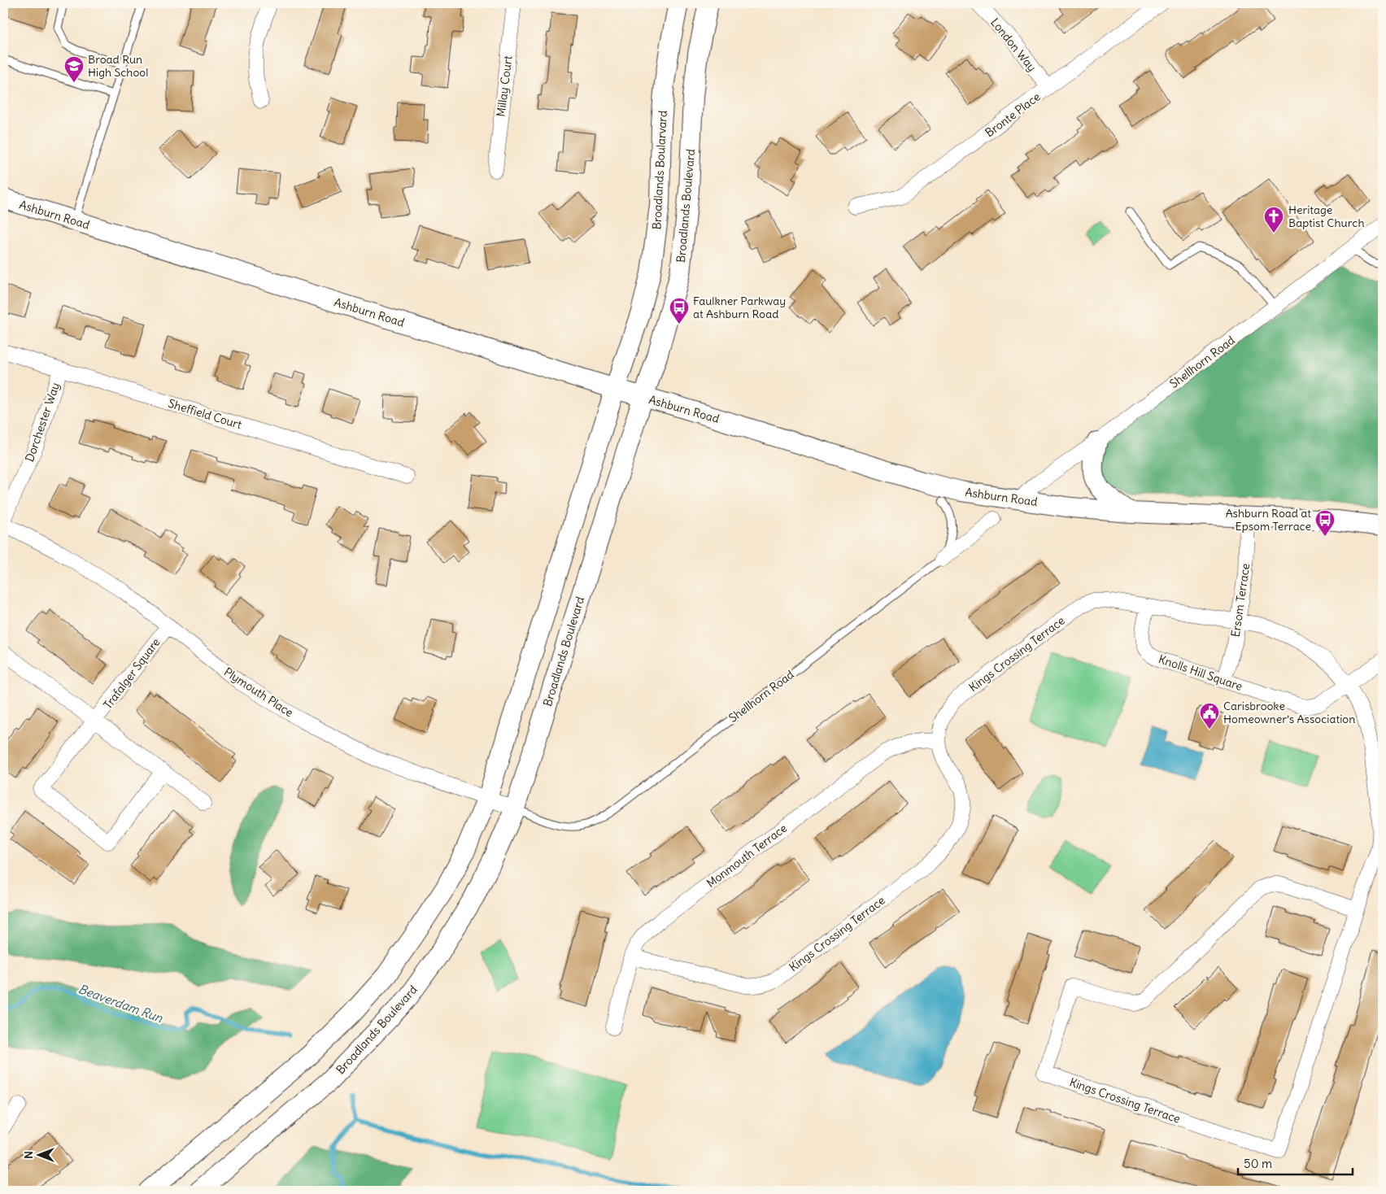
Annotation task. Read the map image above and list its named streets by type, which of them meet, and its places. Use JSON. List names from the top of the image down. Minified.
{"streets":{"main road":["Broadlands Boularvard","Broadlands Boulevard","Ashburn Road"],"street":["London Way","Millay Court","Bronte Place","Shellhorn Road","Sheffield Court","Dorchester Way","Ersom Terrace","Kings Crossing Terrace","Knolls Hill Square","Trafalger Square","Plymouth Place","Monmouth Terrace"]},"crossings":[["London Way","Bronte Place"],["Broadlands Boularvard","Ashburn Road"],["Broadlands Boulevard","Ashburn Road"],["Broadlands Boulevard","Shellhorn Road"],["Broadlands Boulevard","Plymouth Place"],["Ashburn Road","Shellhorn Road"],["Ashburn Road","Ersom Terrace"],["Shellhorn Road","Plymouth Place"],["Sheffield Court","Dorchester Way"],["Ersom Terrace","Kings Crossing Terrace"],["Ersom Terrace","Knolls Hill Square"],["Kings Crossing Terrace","Knolls Hill Square"],["Kings Crossing Terrace","Monmouth Terrace"],["Trafalger Square","Plymouth Place"]],"water":["Beaverdam Run"],"places":{"school or university":["Broad Run High School"],"church":["Heritage Baptist Church"],"bus stop":["Faulkner Parkway at Ashburn Road","Ashburn Road at Epsom Terrace"],"public building":["Carisbrooke Homeowner’s Association"]},"scale_bar":"50 m","north":"left"}
